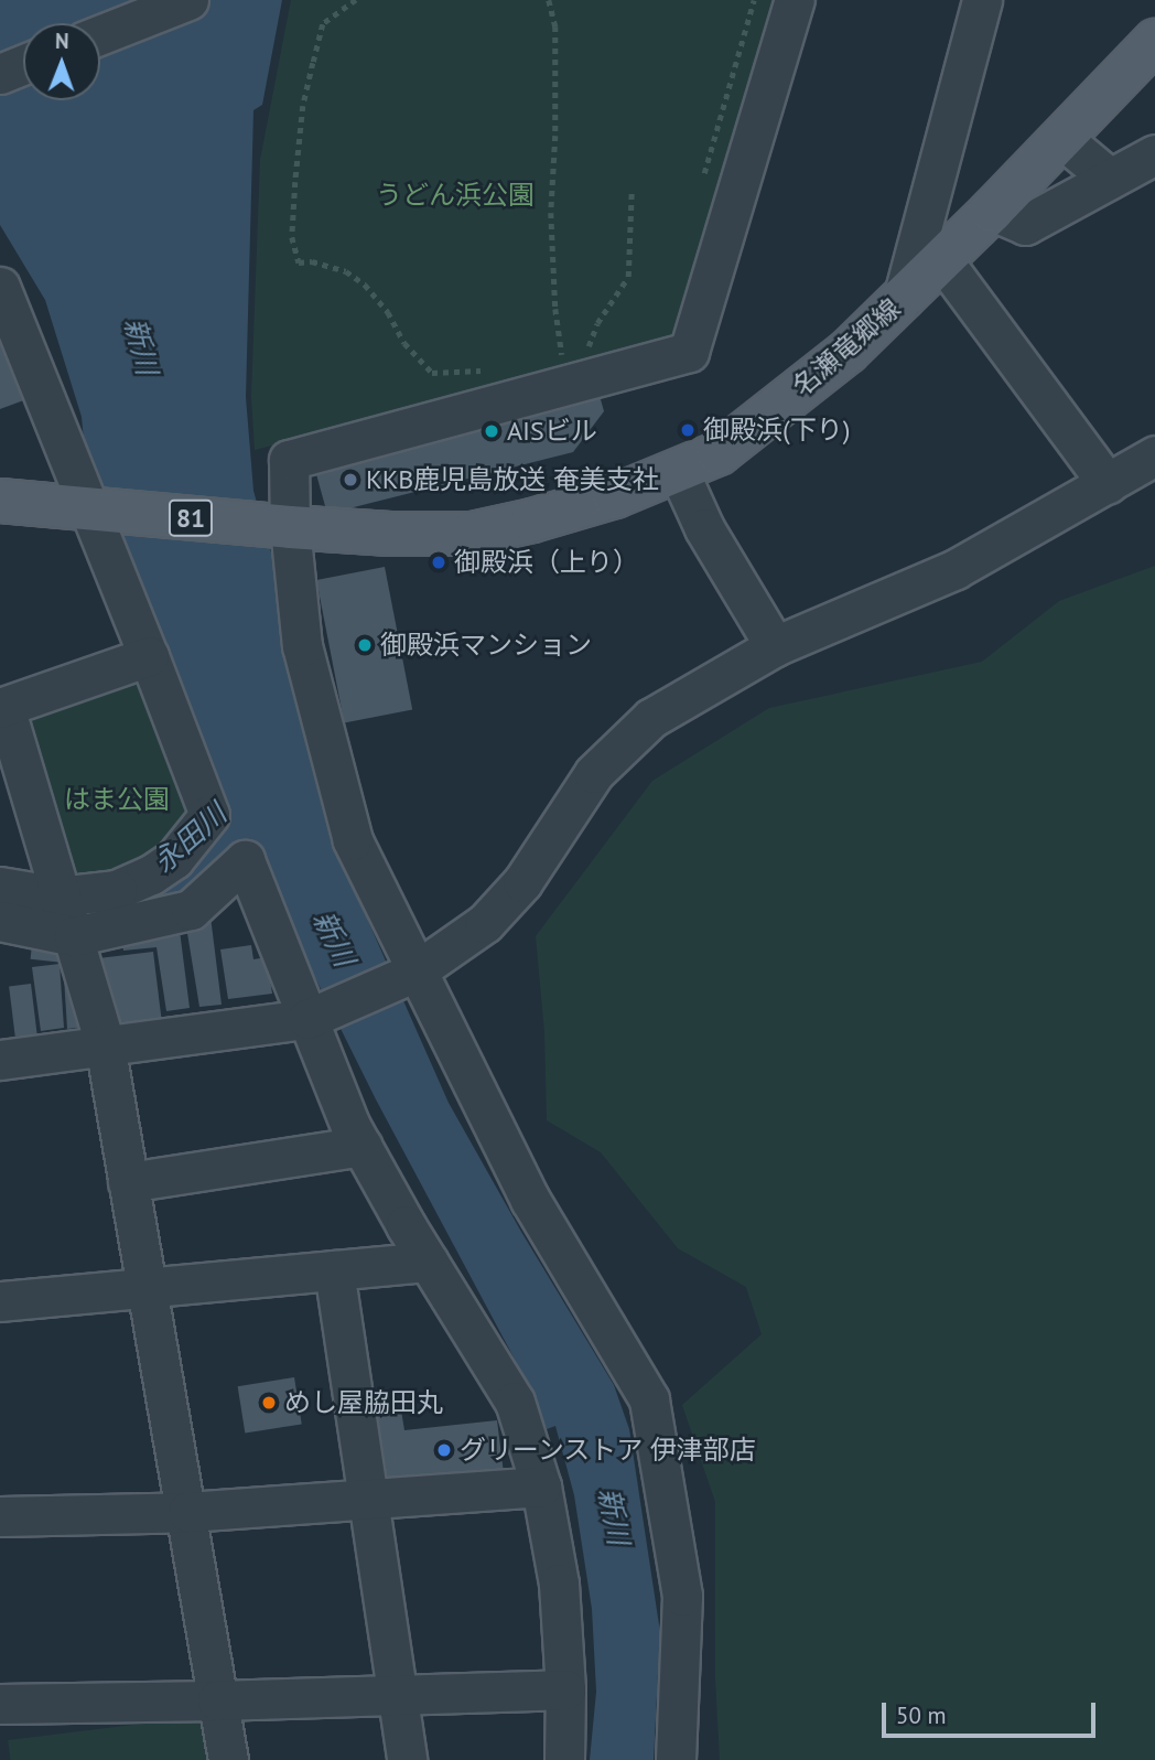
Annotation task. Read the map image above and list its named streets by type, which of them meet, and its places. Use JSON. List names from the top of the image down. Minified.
{"streets":{"main road":["名瀬竜郷線","81"]},"water":["新川","永田川"],"parks":["うどん浜公園","はま公園"],"places":["御殿浜(下り)","AISビル","KKB鹿児島放送 奄美支社","御殿浜（上り）","御殿浜マンション","めし屋脇田丸","グリーンストア 伊津部店"],"scale_bar":"50 m","north":"top"}
